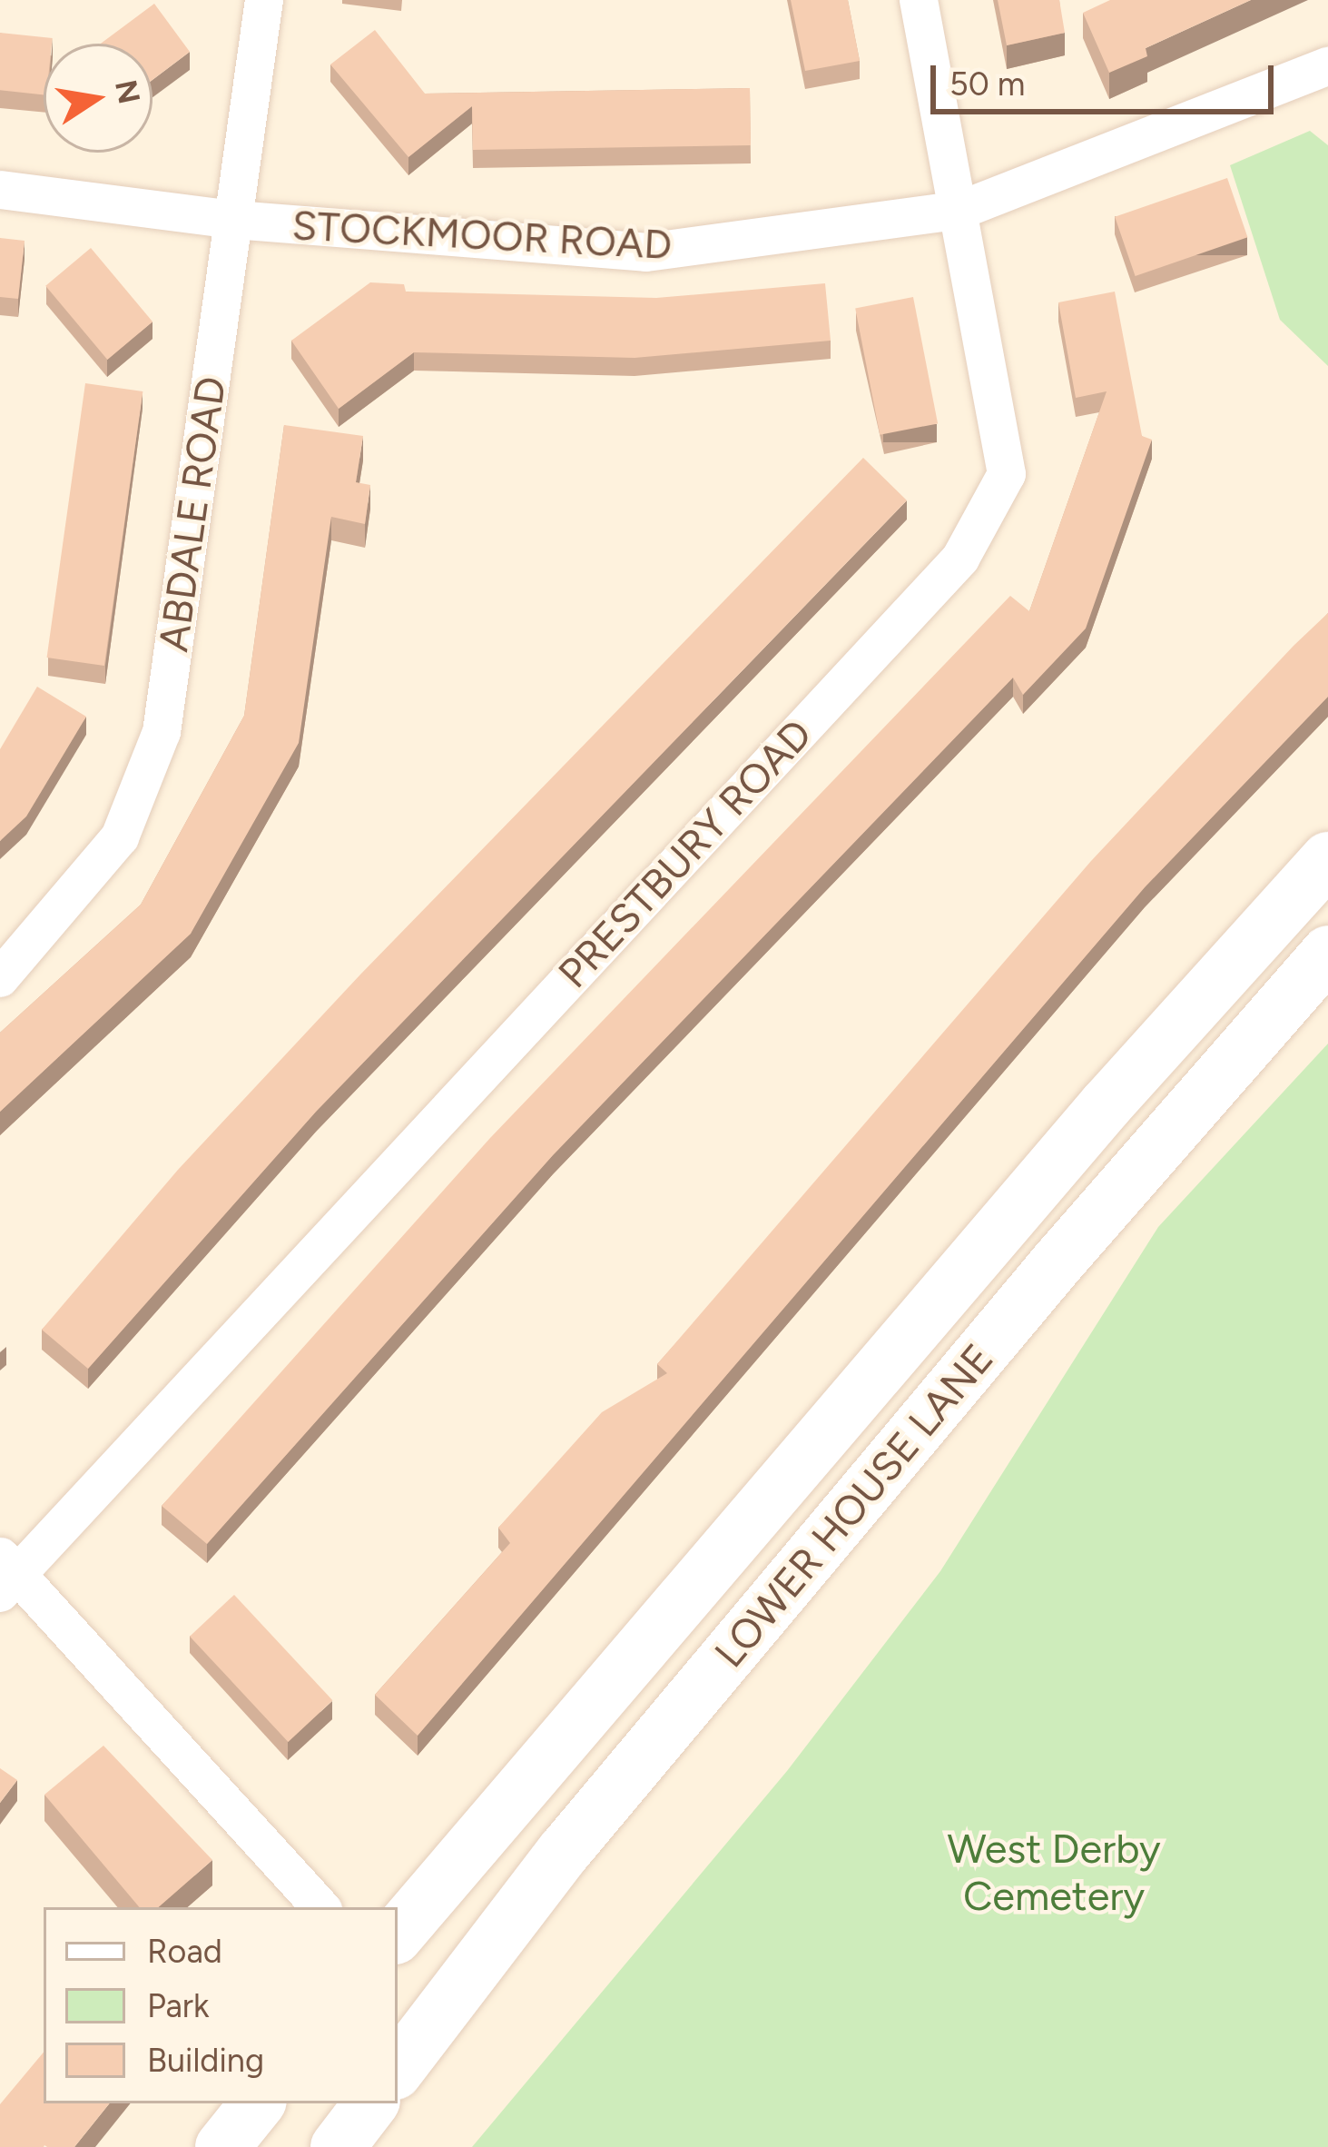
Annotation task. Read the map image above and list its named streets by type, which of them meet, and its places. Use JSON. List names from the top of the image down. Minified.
{"streets":{"street":["STOCKMOOR ROAD","ABDALE ROAD","PRESTBURY ROAD","LOWER HOUSE LANE"]},"crossings":[["STOCKMOOR ROAD","ABDALE ROAD"],["STOCKMOOR ROAD","PRESTBURY ROAD"]],"parks":["West Derby Cemetery"],"legend":["Road","Park","Building"],"scale_bar":"50 m","north":"right"}
